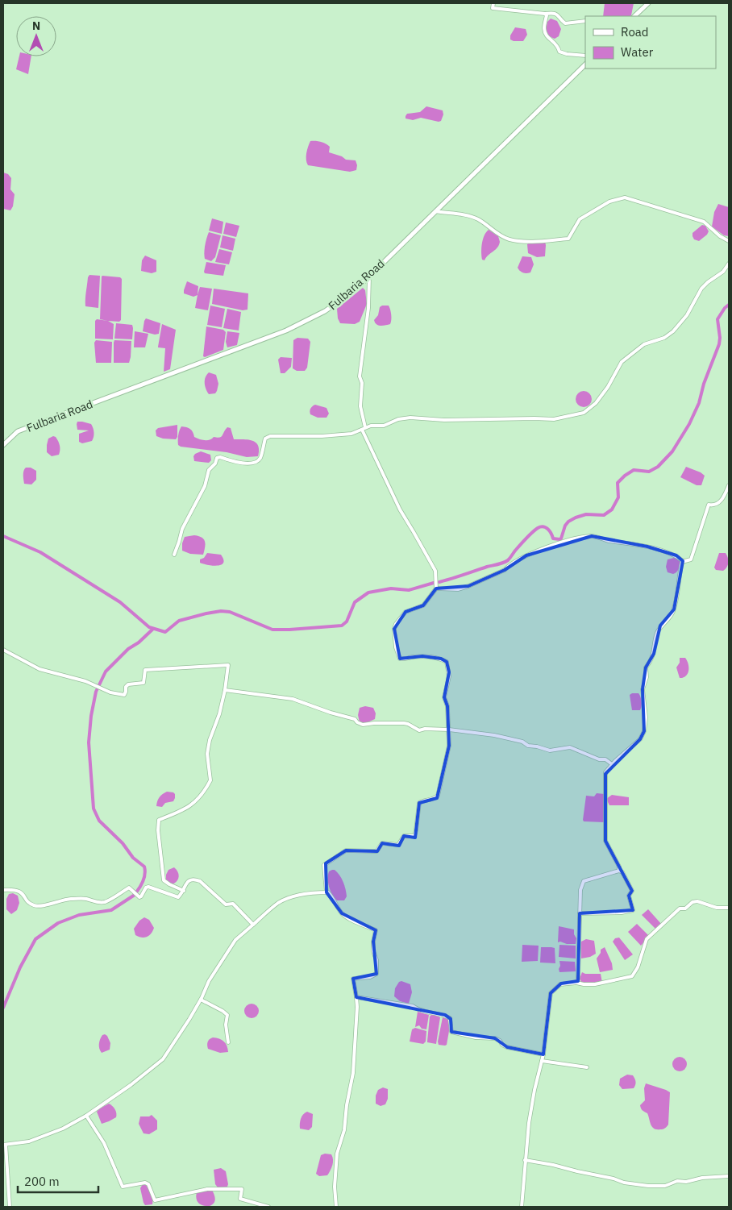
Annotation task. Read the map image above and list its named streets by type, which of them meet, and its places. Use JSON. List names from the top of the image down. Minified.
{"streets":{"main road":["Fulbaria Road"]},"legend":["Road","Water"],"scale_bar":"200 m","north":"top"}
